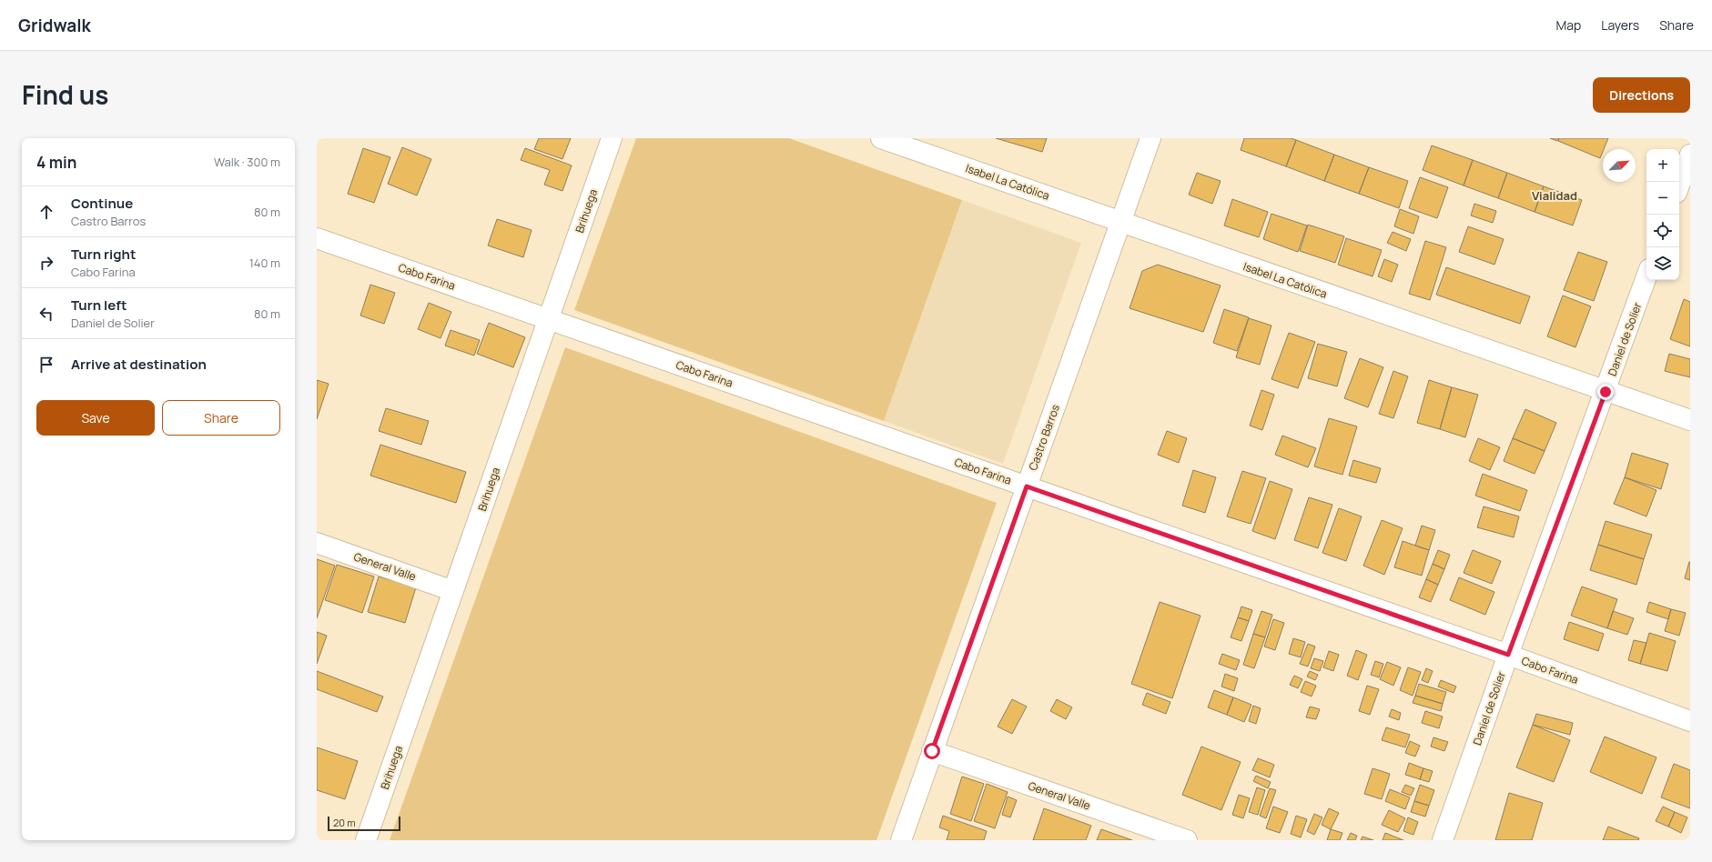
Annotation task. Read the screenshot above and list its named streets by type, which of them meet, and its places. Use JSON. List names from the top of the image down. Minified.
{"streets":{"street":["Isabel La Católica","Brihuega","Cabo Farina","Daniel de Solier","Castro Barros","General Valle"]},"crossings":[["Isabel La Católica","Daniel de Solier"],["Isabel La Católica","Castro Barros"],["Brihuega","Cabo Farina"],["Brihuega","General Valle"],["Cabo Farina","Daniel de Solier"],["Cabo Farina","Castro Barros"],["Castro Barros","General Valle"]],"districts":["Vialidad"],"scale_bar":"20 m","north":"top right","page":{"header":"Gridwalk","nav":["Map","Layers","Share"],"title":"Find us","buttons":["Directions",["Save","Share"]],"heading":["4 min","Walk · 300 m"],"map_buttons":["+","−"],"list":[["Continue","Castro Barros","80 m"],["Turn right","Cabo Farina","140 m"],["Turn left","Daniel de Solier","80 m"],"Arrive at destination"],"scale":"20 m"}}
